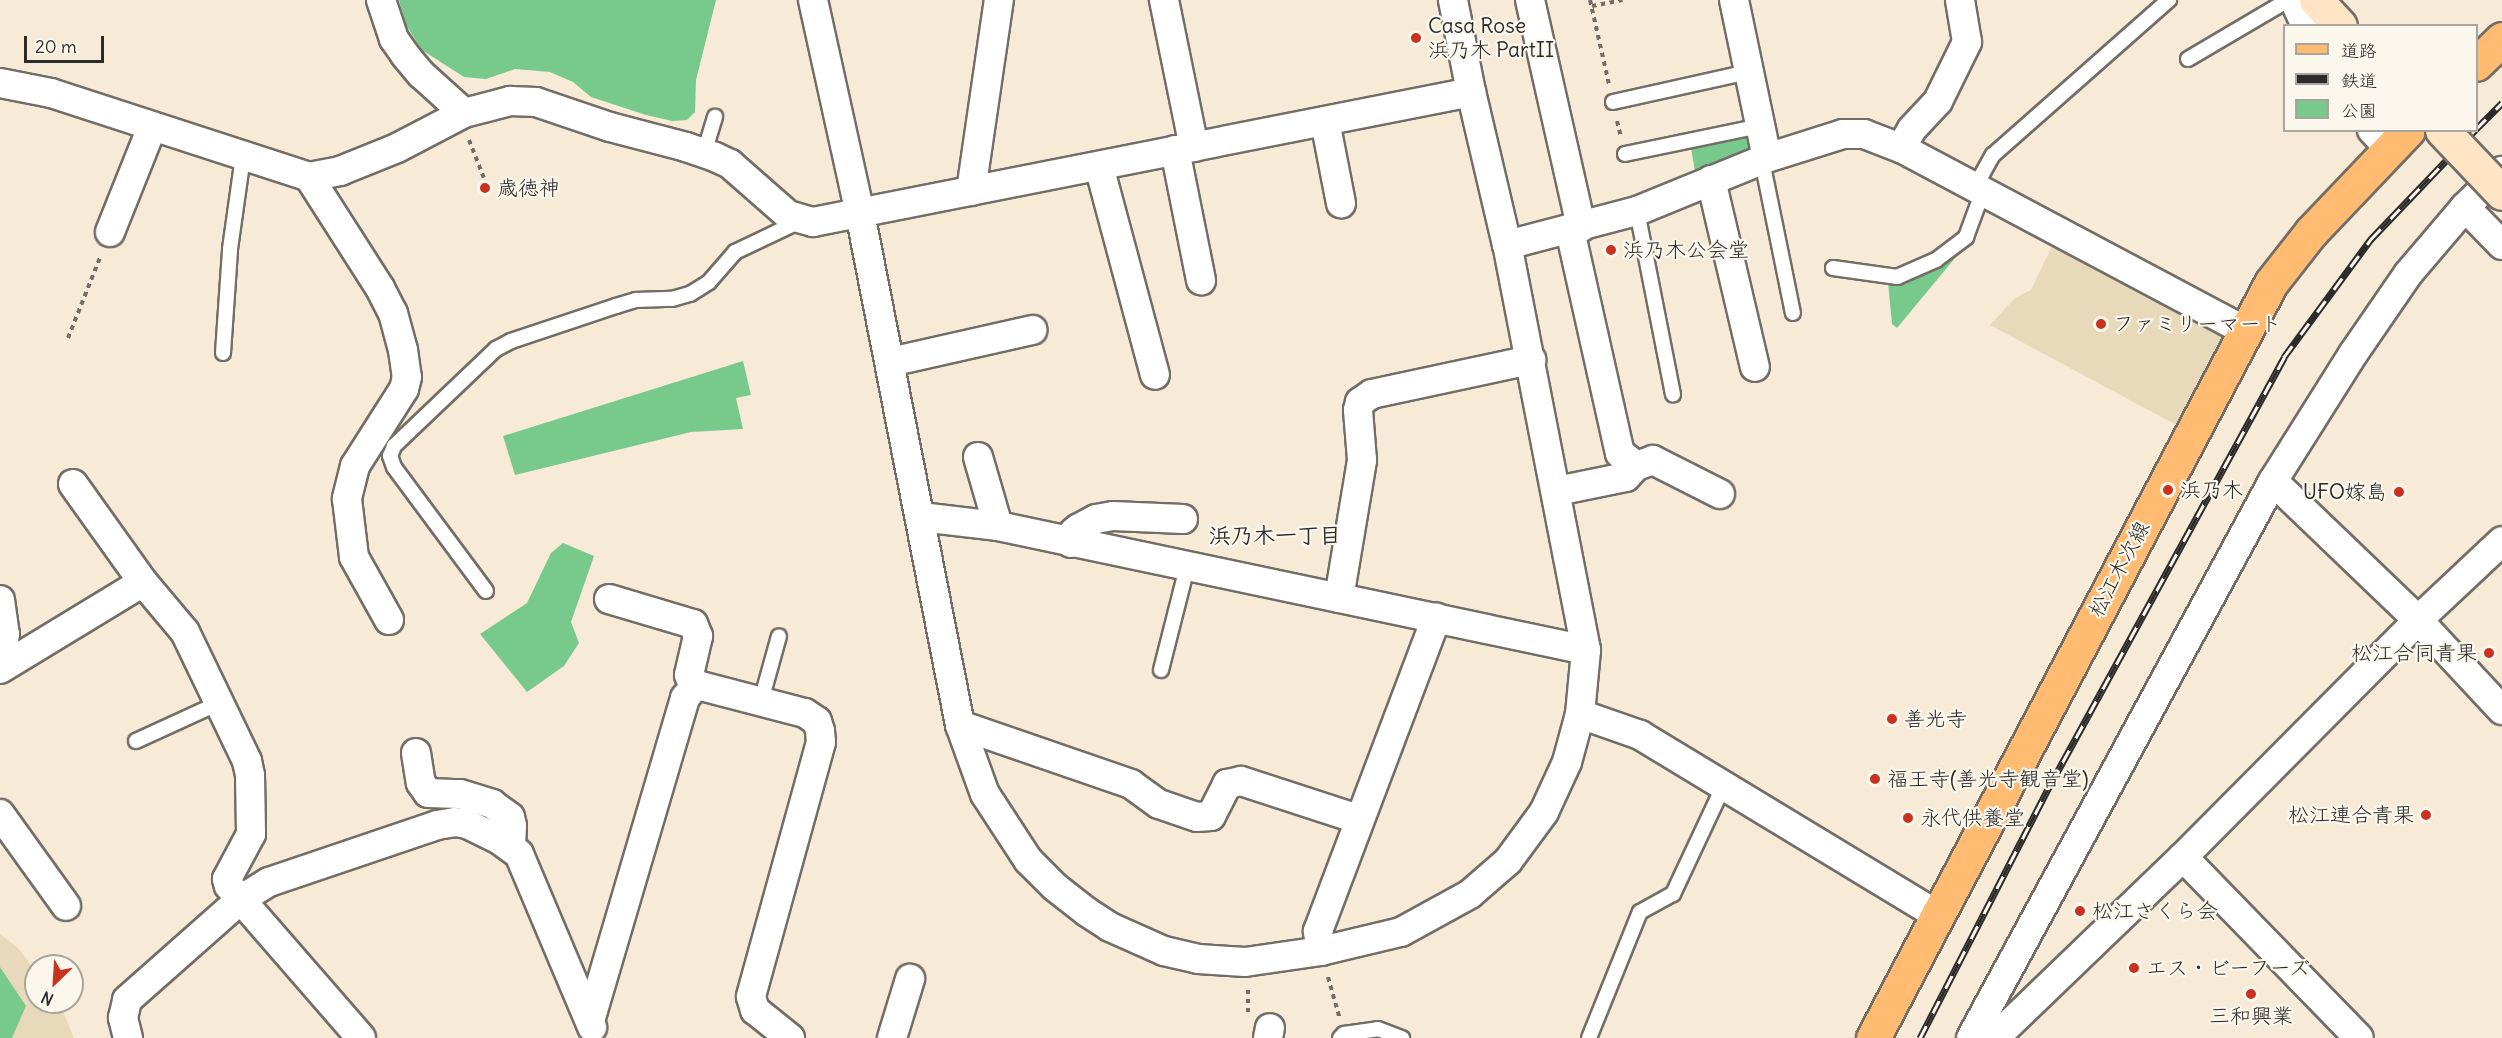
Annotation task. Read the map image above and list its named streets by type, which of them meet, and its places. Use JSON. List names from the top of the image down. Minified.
{"streets":{"main road":["松江木次線"]},"districts":["浜乃木一丁目"],"places":["Casa Rose 浜乃木 PartII","歳徳神","浜乃木公会堂","ファミリーマート","浜乃木","UFO嫁島","松江合同青果","善光寺","福王寺(善光寺観音堂)","松江連合青果","永代供養堂","松江さくら会","エス・ビーフーズ","三和興業"],"legend":["道路","鉄道","公園"],"scale_bar":"20 m","north":"bottom left"}
